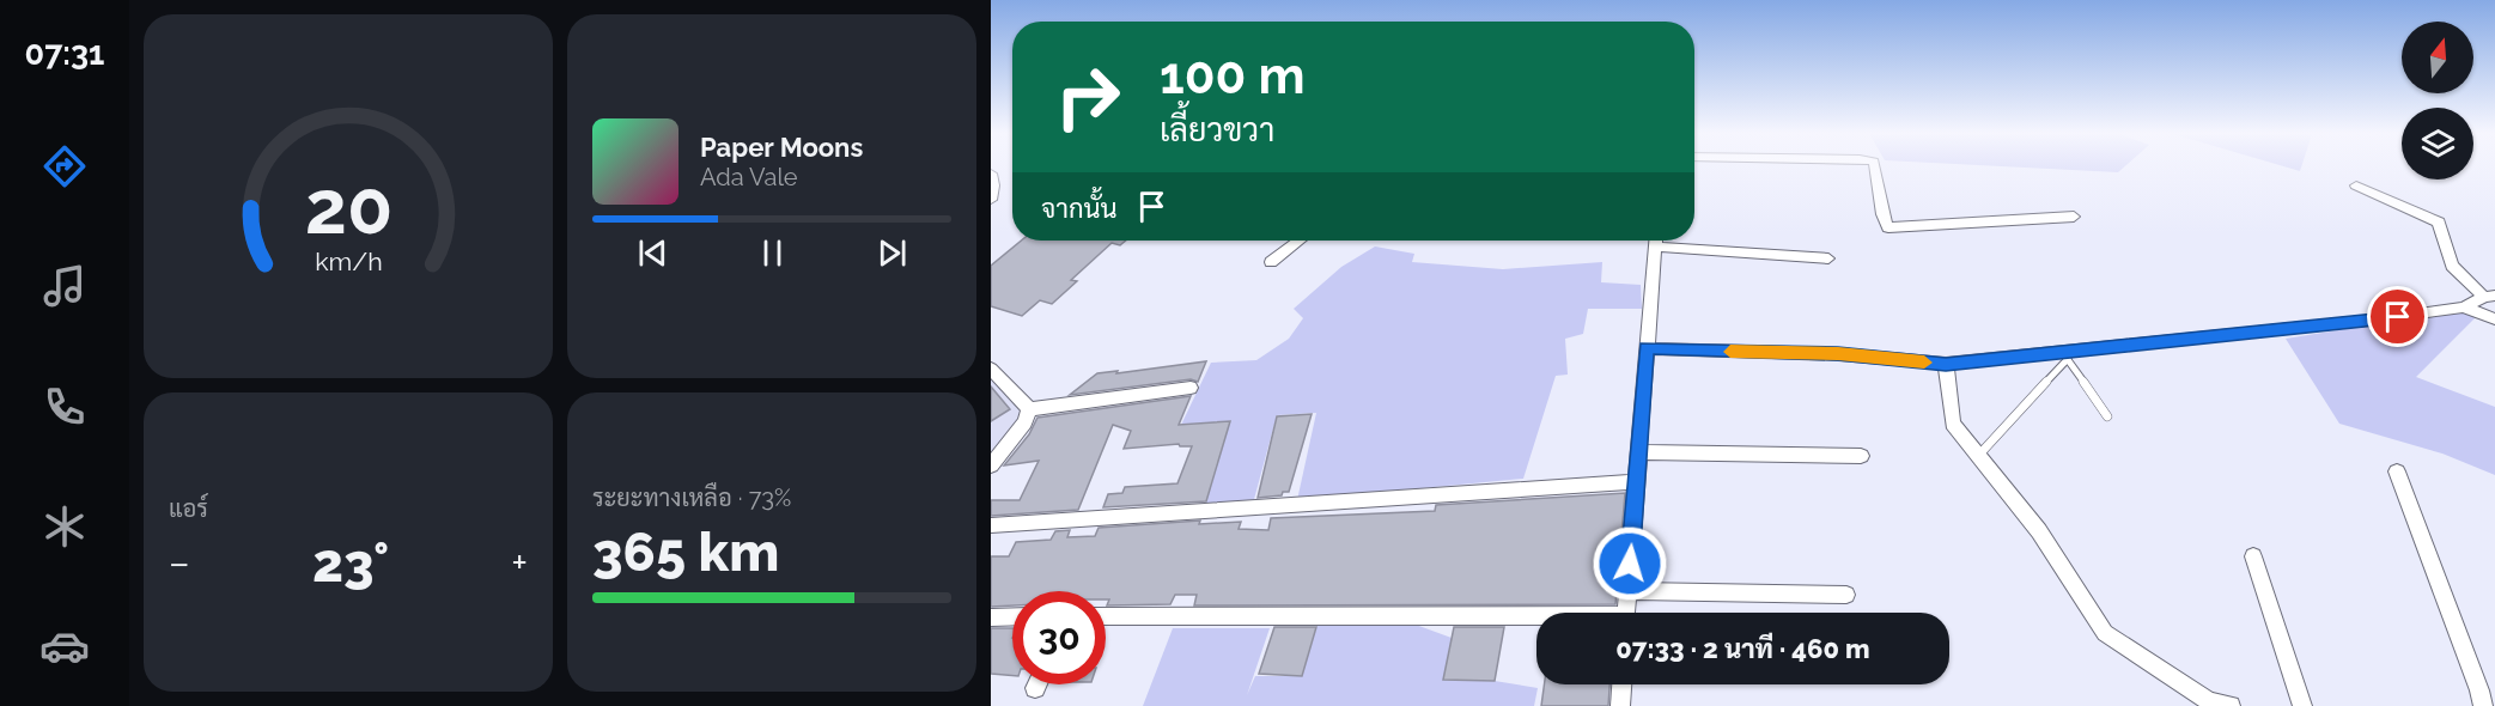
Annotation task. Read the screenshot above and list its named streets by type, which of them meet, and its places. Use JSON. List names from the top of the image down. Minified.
{"north":"top","page":{"tabs":"07:31","turn":["100 m","เลี้ยวขวา"],"song":["Paper Moons","Ada Vale"],"then":"จากนั้น","tile":["แอร์",["ระยะทางเหลือ · 73%","365 km"]],"heat":["−","23°","+"],"limit":"30","trip":"07:33 · 2 นาที · 460 m","gauge":["20","km/h"]}}
